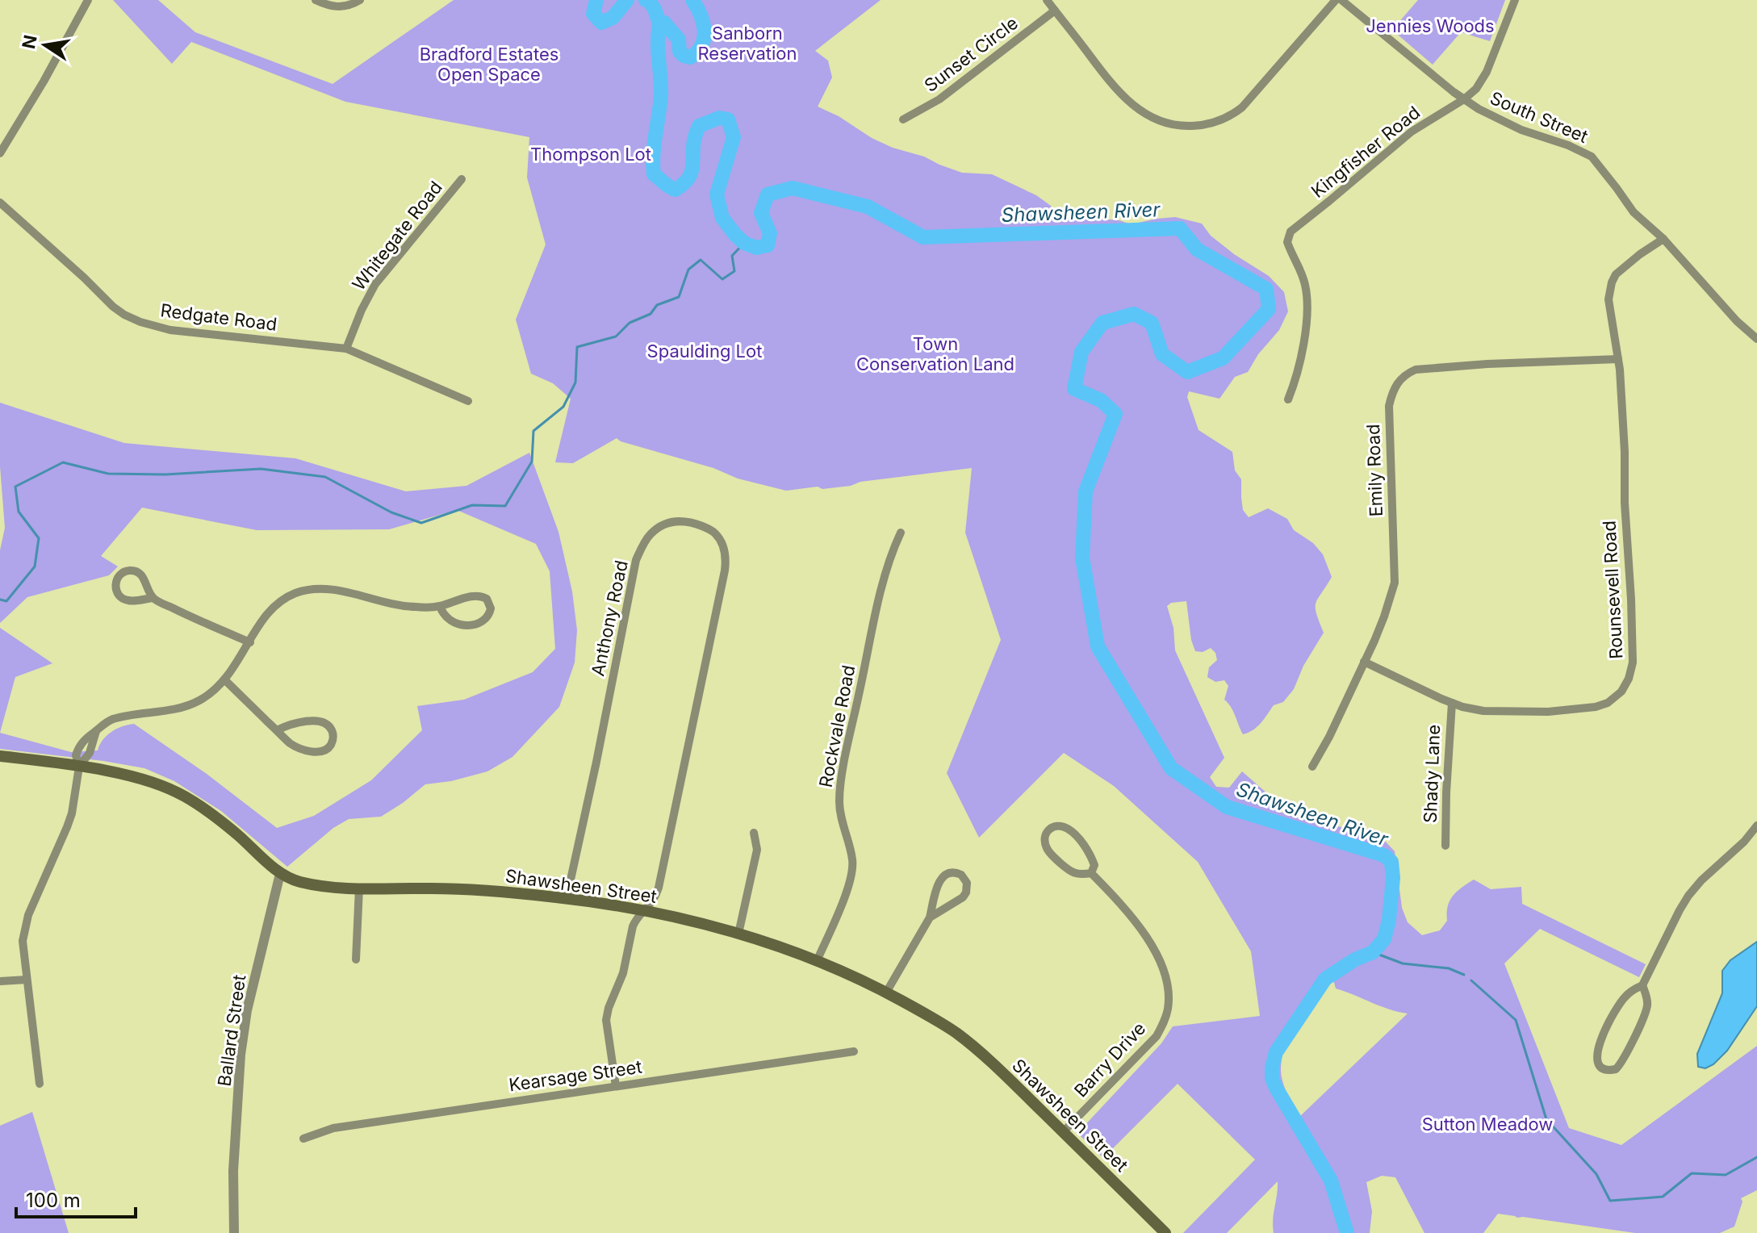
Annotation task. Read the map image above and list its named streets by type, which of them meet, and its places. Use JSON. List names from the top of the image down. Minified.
{"streets":{"main road":["Shawsheen Street"],"street":["Sunset Circle","South Street","Kingfisher Road","Whitegate Road","Redgate Road","Emily Road","Rounsevell Road","Anthony Road","Rockvale Road","Shady Lane","Ballard Street","Barry Drive","Kearsage Street"]},"crossings":[["South Street","Kingfisher Road"],["South Street","Rounsevell Road"],["Whitegate Road","Redgate Road"],["Emily Road","Rounsevell Road"],["Rounsevell Road","Shady Lane"],["Anthony Road","Shawsheen Street"],["Anthony Road","Kearsage Street"],["Rockvale Road","Shawsheen Street"],["Shawsheen Street","Ballard Street"],["Shawsheen Street","Barry Drive"]],"water":["Shawsheen River"],"parks":["Jennies Woods","Sanborn Reservation","Bradford Estates Open Space","Thompson Lot","Town Conservation Land","Spaulding Lot","Sutton Meadow"],"scale_bar":"100 m","north":"left"}
